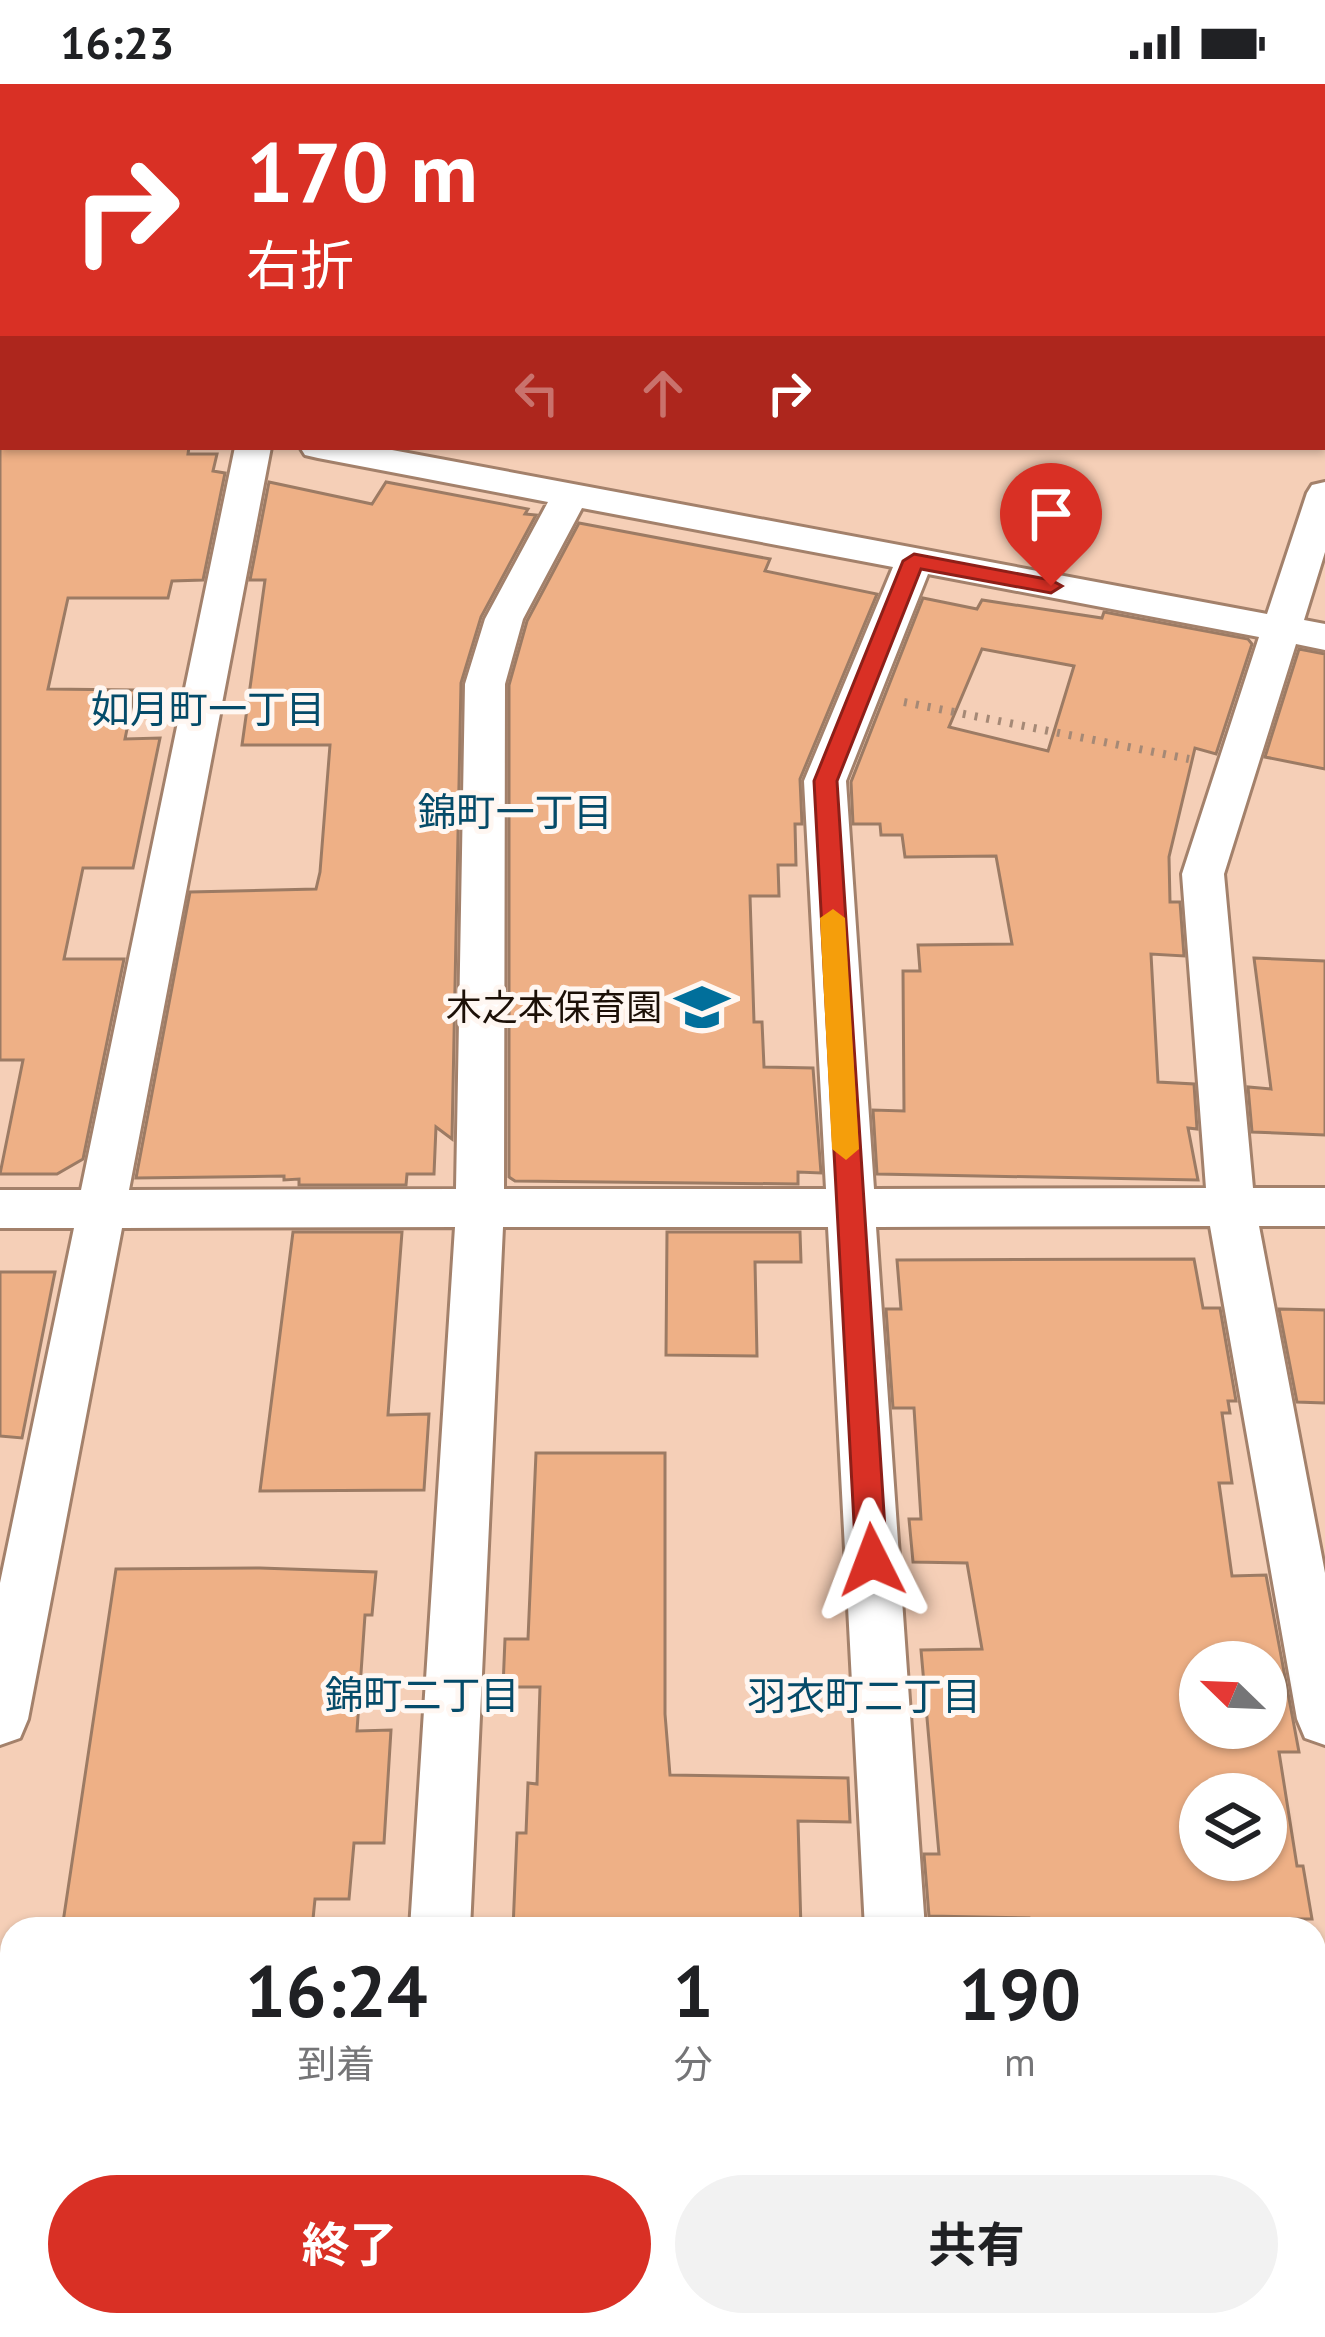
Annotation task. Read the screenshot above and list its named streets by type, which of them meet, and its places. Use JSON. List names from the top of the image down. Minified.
{"districts":["如月町一丁目","錦町一丁目","錦町二丁目","羽衣町二丁目"],"places":{"school or university":["木之本保育園"]},"north":"top left","page":{"status":"16:23","turn":["170 m","右折"],"eta":["16:24","到着","1","分","190","m"],"buttons":["終了","共有"]}}
